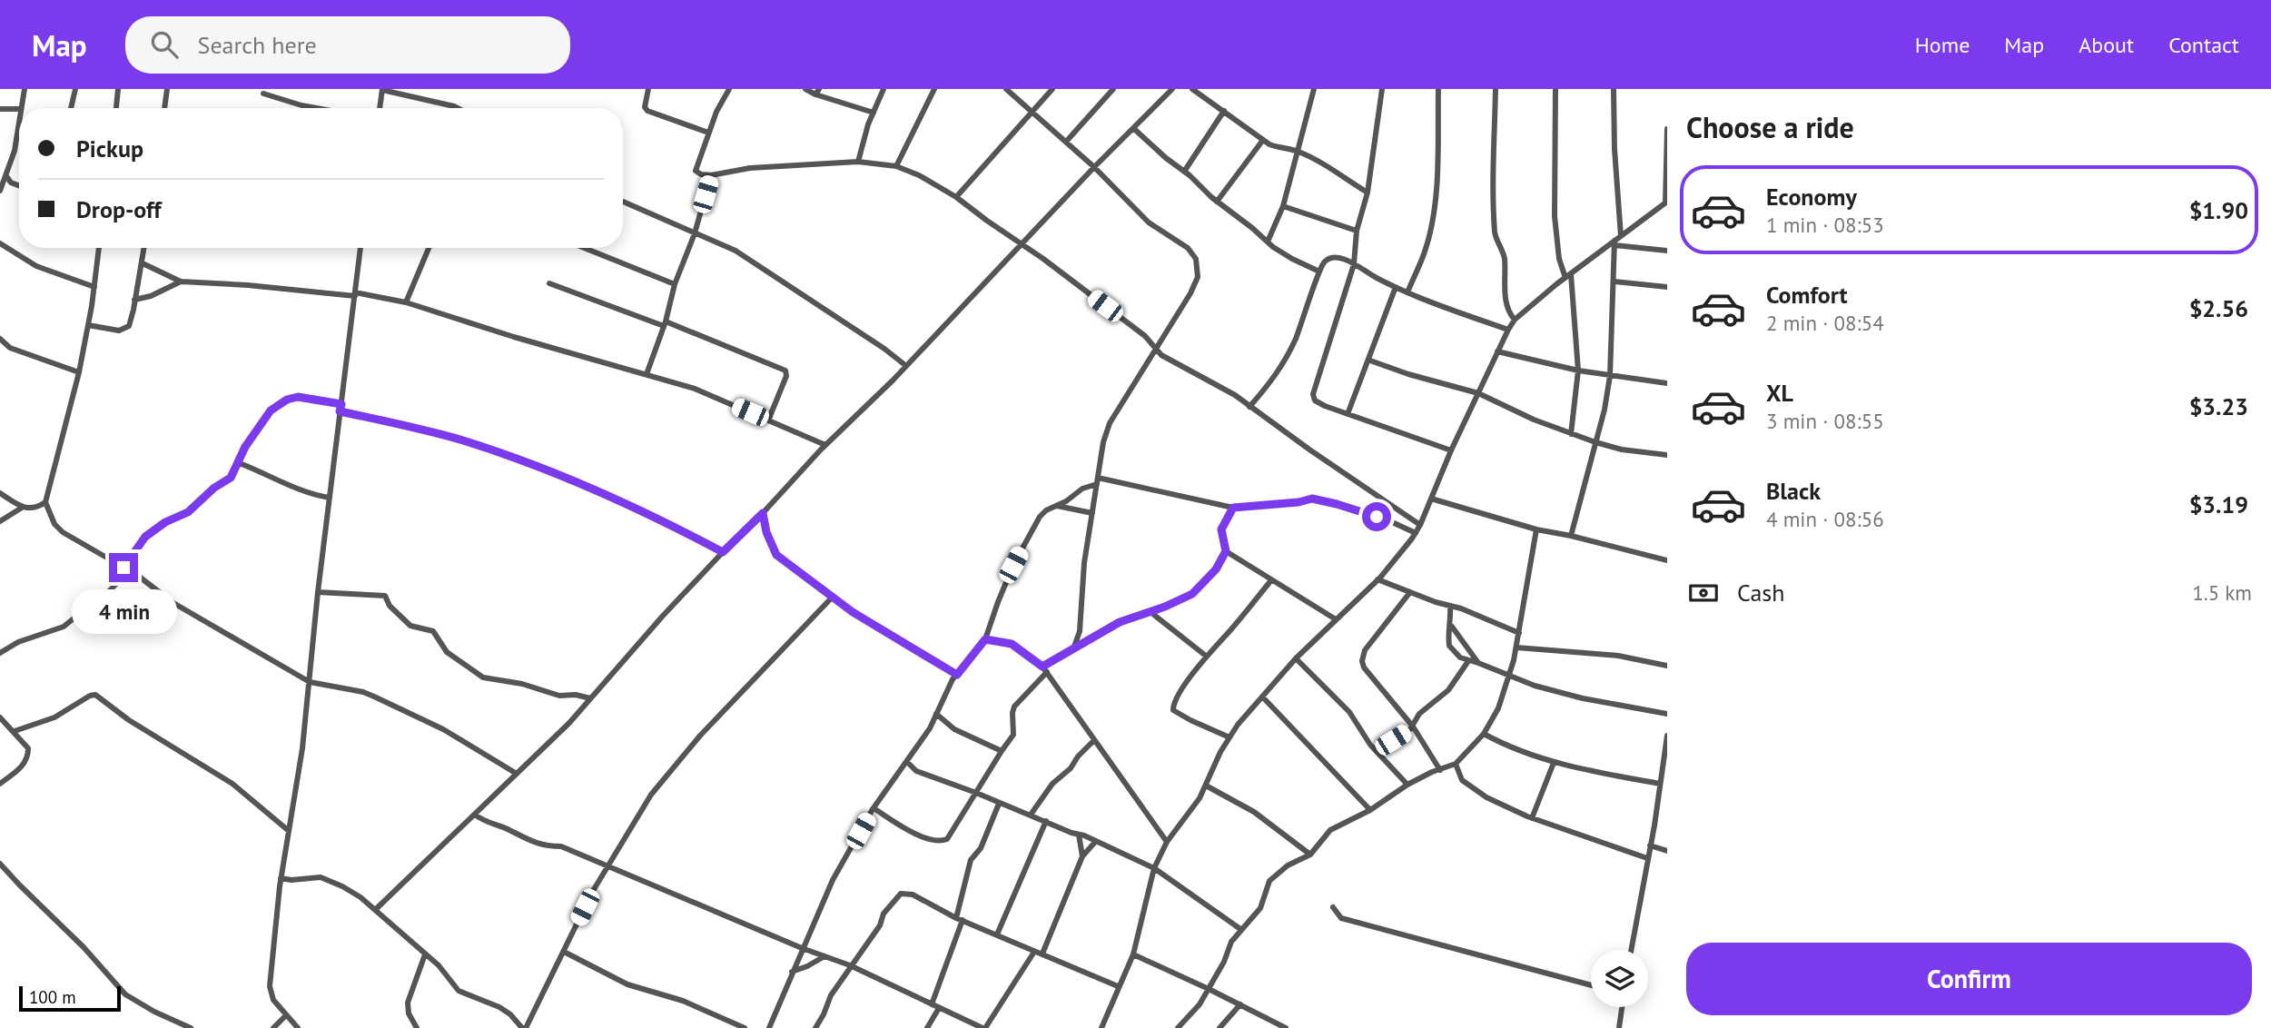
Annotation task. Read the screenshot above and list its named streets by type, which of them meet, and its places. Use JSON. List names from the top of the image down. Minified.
{"scale_bar":"100 m","page":{"header":"Map","search":"Search here","nav":["Home","Map","About","Contact"],"heading":"Choose a ride","banner":["Pickup","Drop-off"],"list":[{"name":"Economy","note":"1 min · 08:53","value":"$1.90"},{"name":"Comfort","note":"2 min · 08:54","value":"$2.56"},{"name":"XL","note":"3 min · 08:55","value":"$3.23"},{"name":"Black","note":"4 min · 08:56","value":"$3.19"}],"pay":["Cash","1.5 km"],"bubble":"4 min","buttons":"Confirm","scale":"100 m"}}
